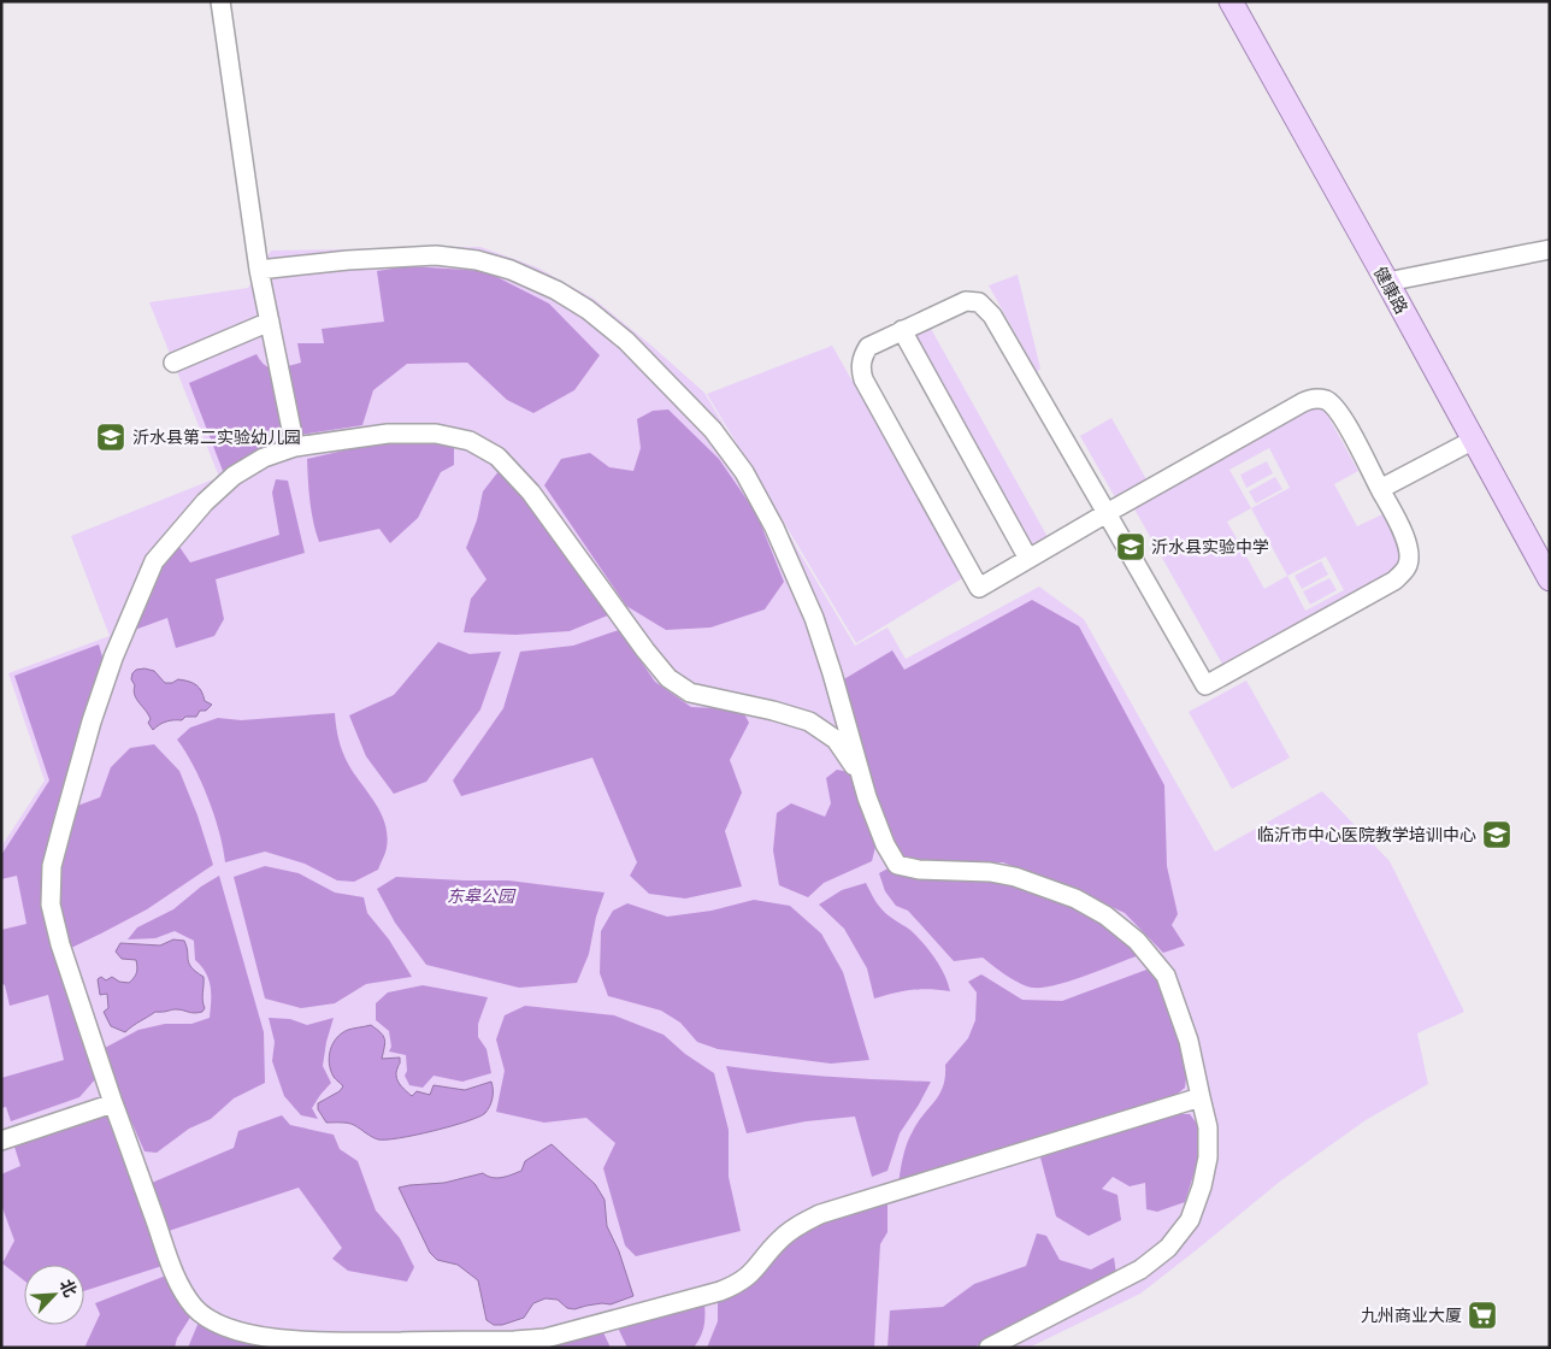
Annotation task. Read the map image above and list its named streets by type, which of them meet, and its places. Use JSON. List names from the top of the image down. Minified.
{"streets":{"main road":["健康路"]},"parks":["东皋公园"],"places":{"school or university":["沂水县第二实验幼儿园","沂水县实验中学","临沂市中心医院教学培训中心"],"supermarket":["九州商业大厦"]},"north":"top right"}
